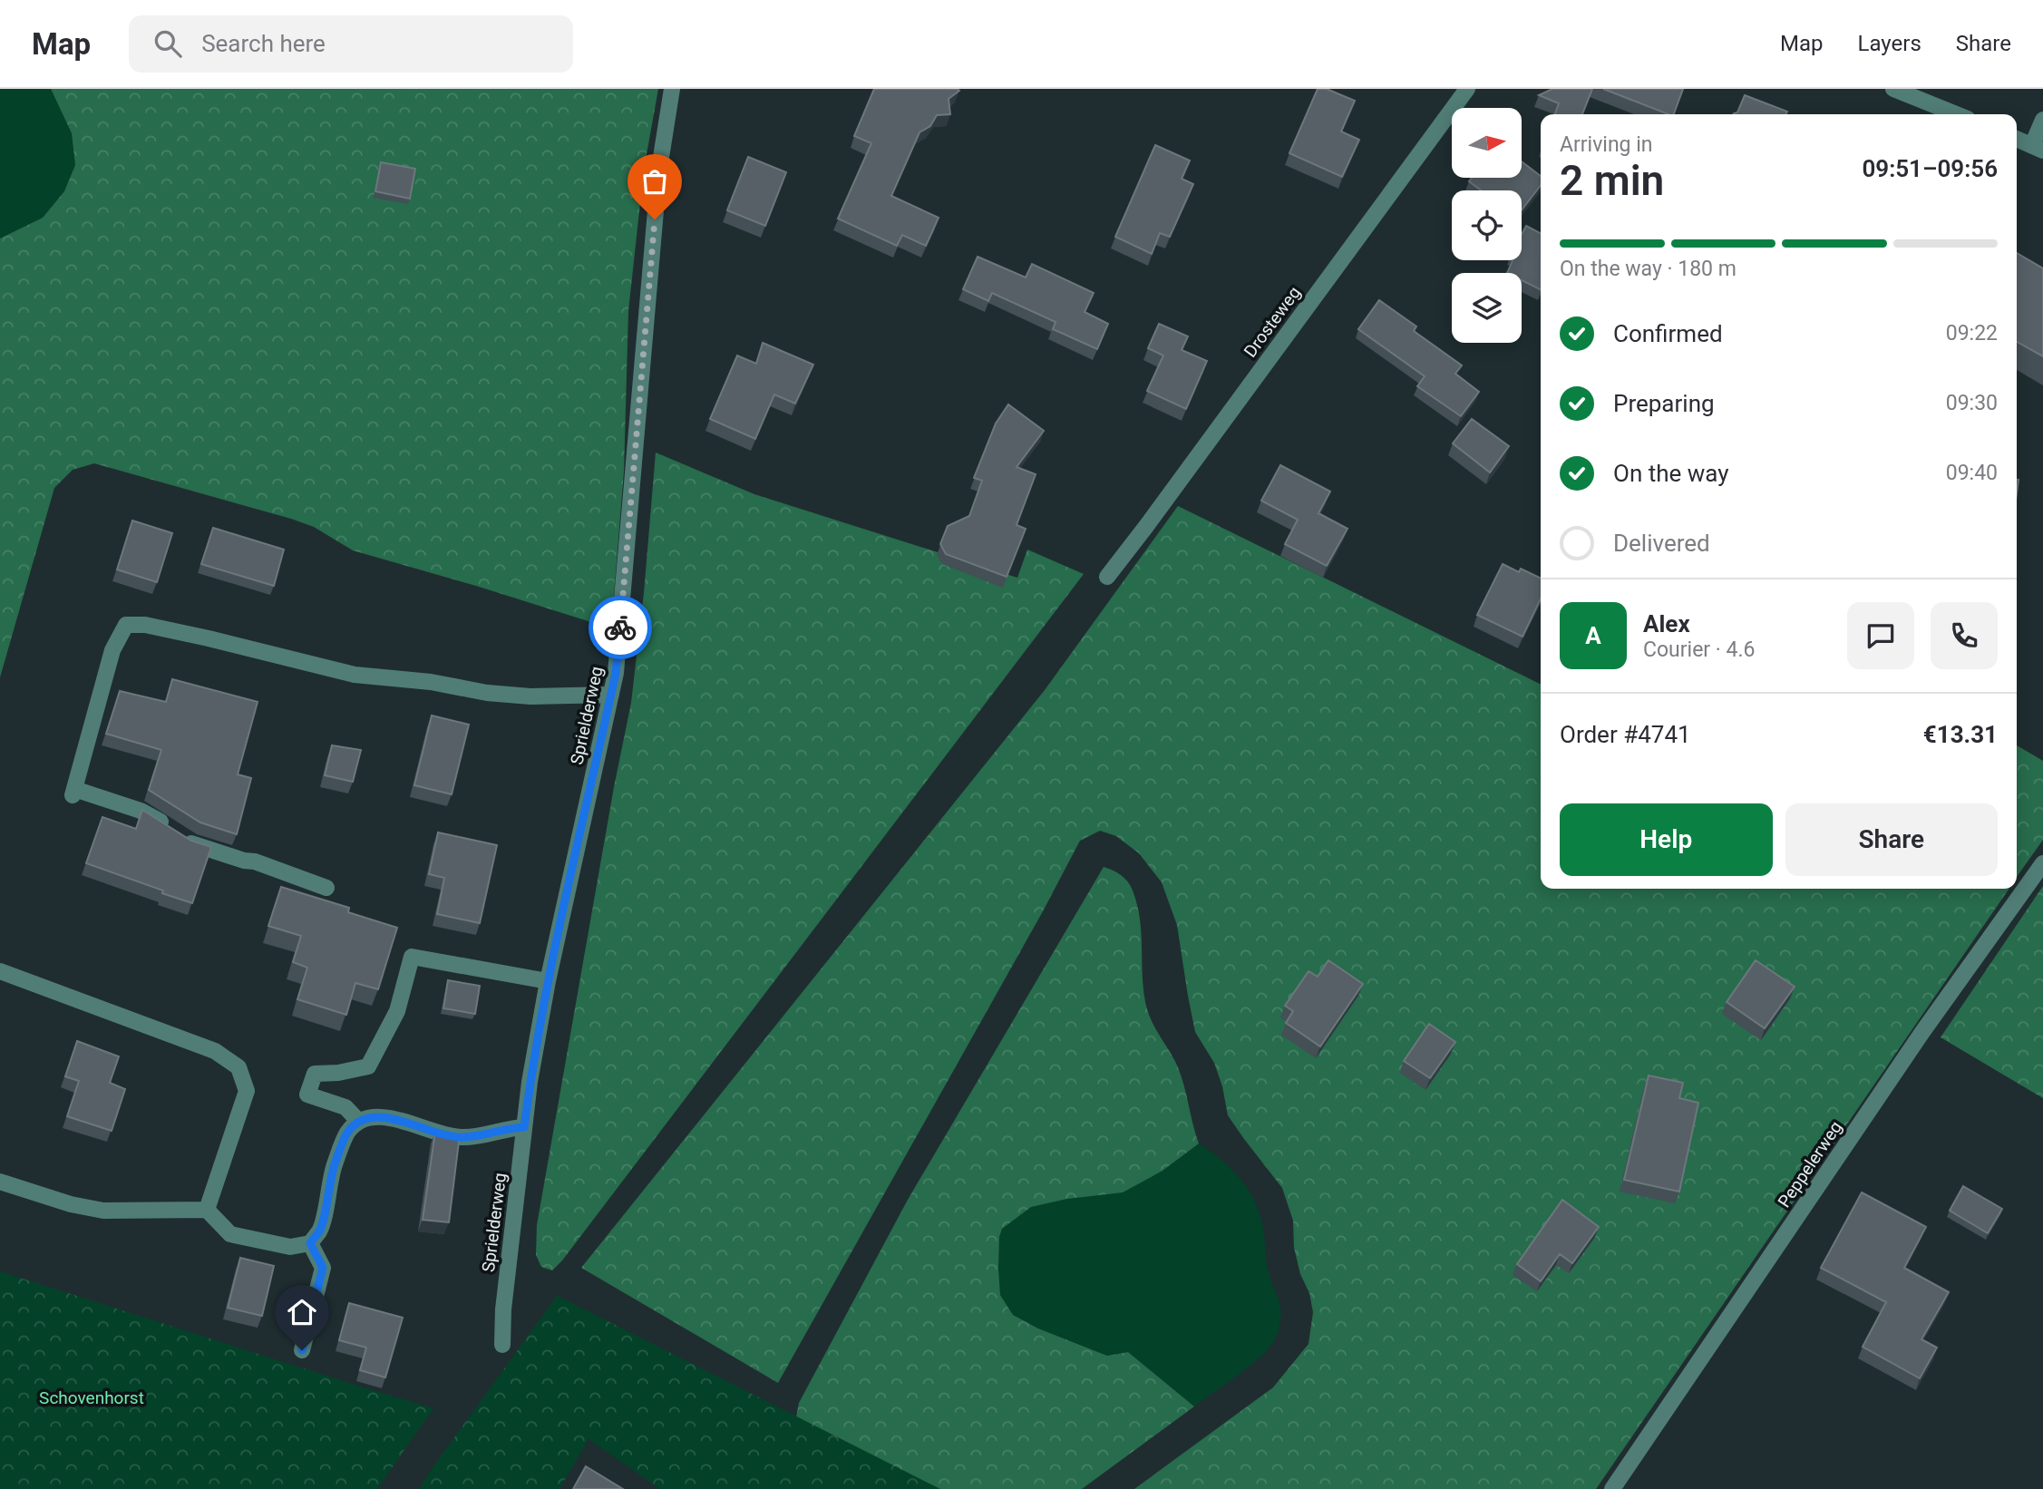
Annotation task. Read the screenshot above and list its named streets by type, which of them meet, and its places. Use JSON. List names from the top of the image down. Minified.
{"streets":{"street":["Drosteweg","Sprielderweg","Peppelerweg"]},"parks":["Schovenhorst"],"north":"right","page":{"header":"Map","search":"Search here","nav":["Map","Layers","Share"],"heading":["2 min","Arriving in","09:51–09:56"],"panel":["Alex","Courier · 4.6","Order #4741","€13.31"],"bar":"On the way · 180 m","list":[["Confirmed","09:22"],["Preparing","09:30"],["On the way","09:40"],"Delivered"],"round":"A","buttons":["Help","Share"]}}
